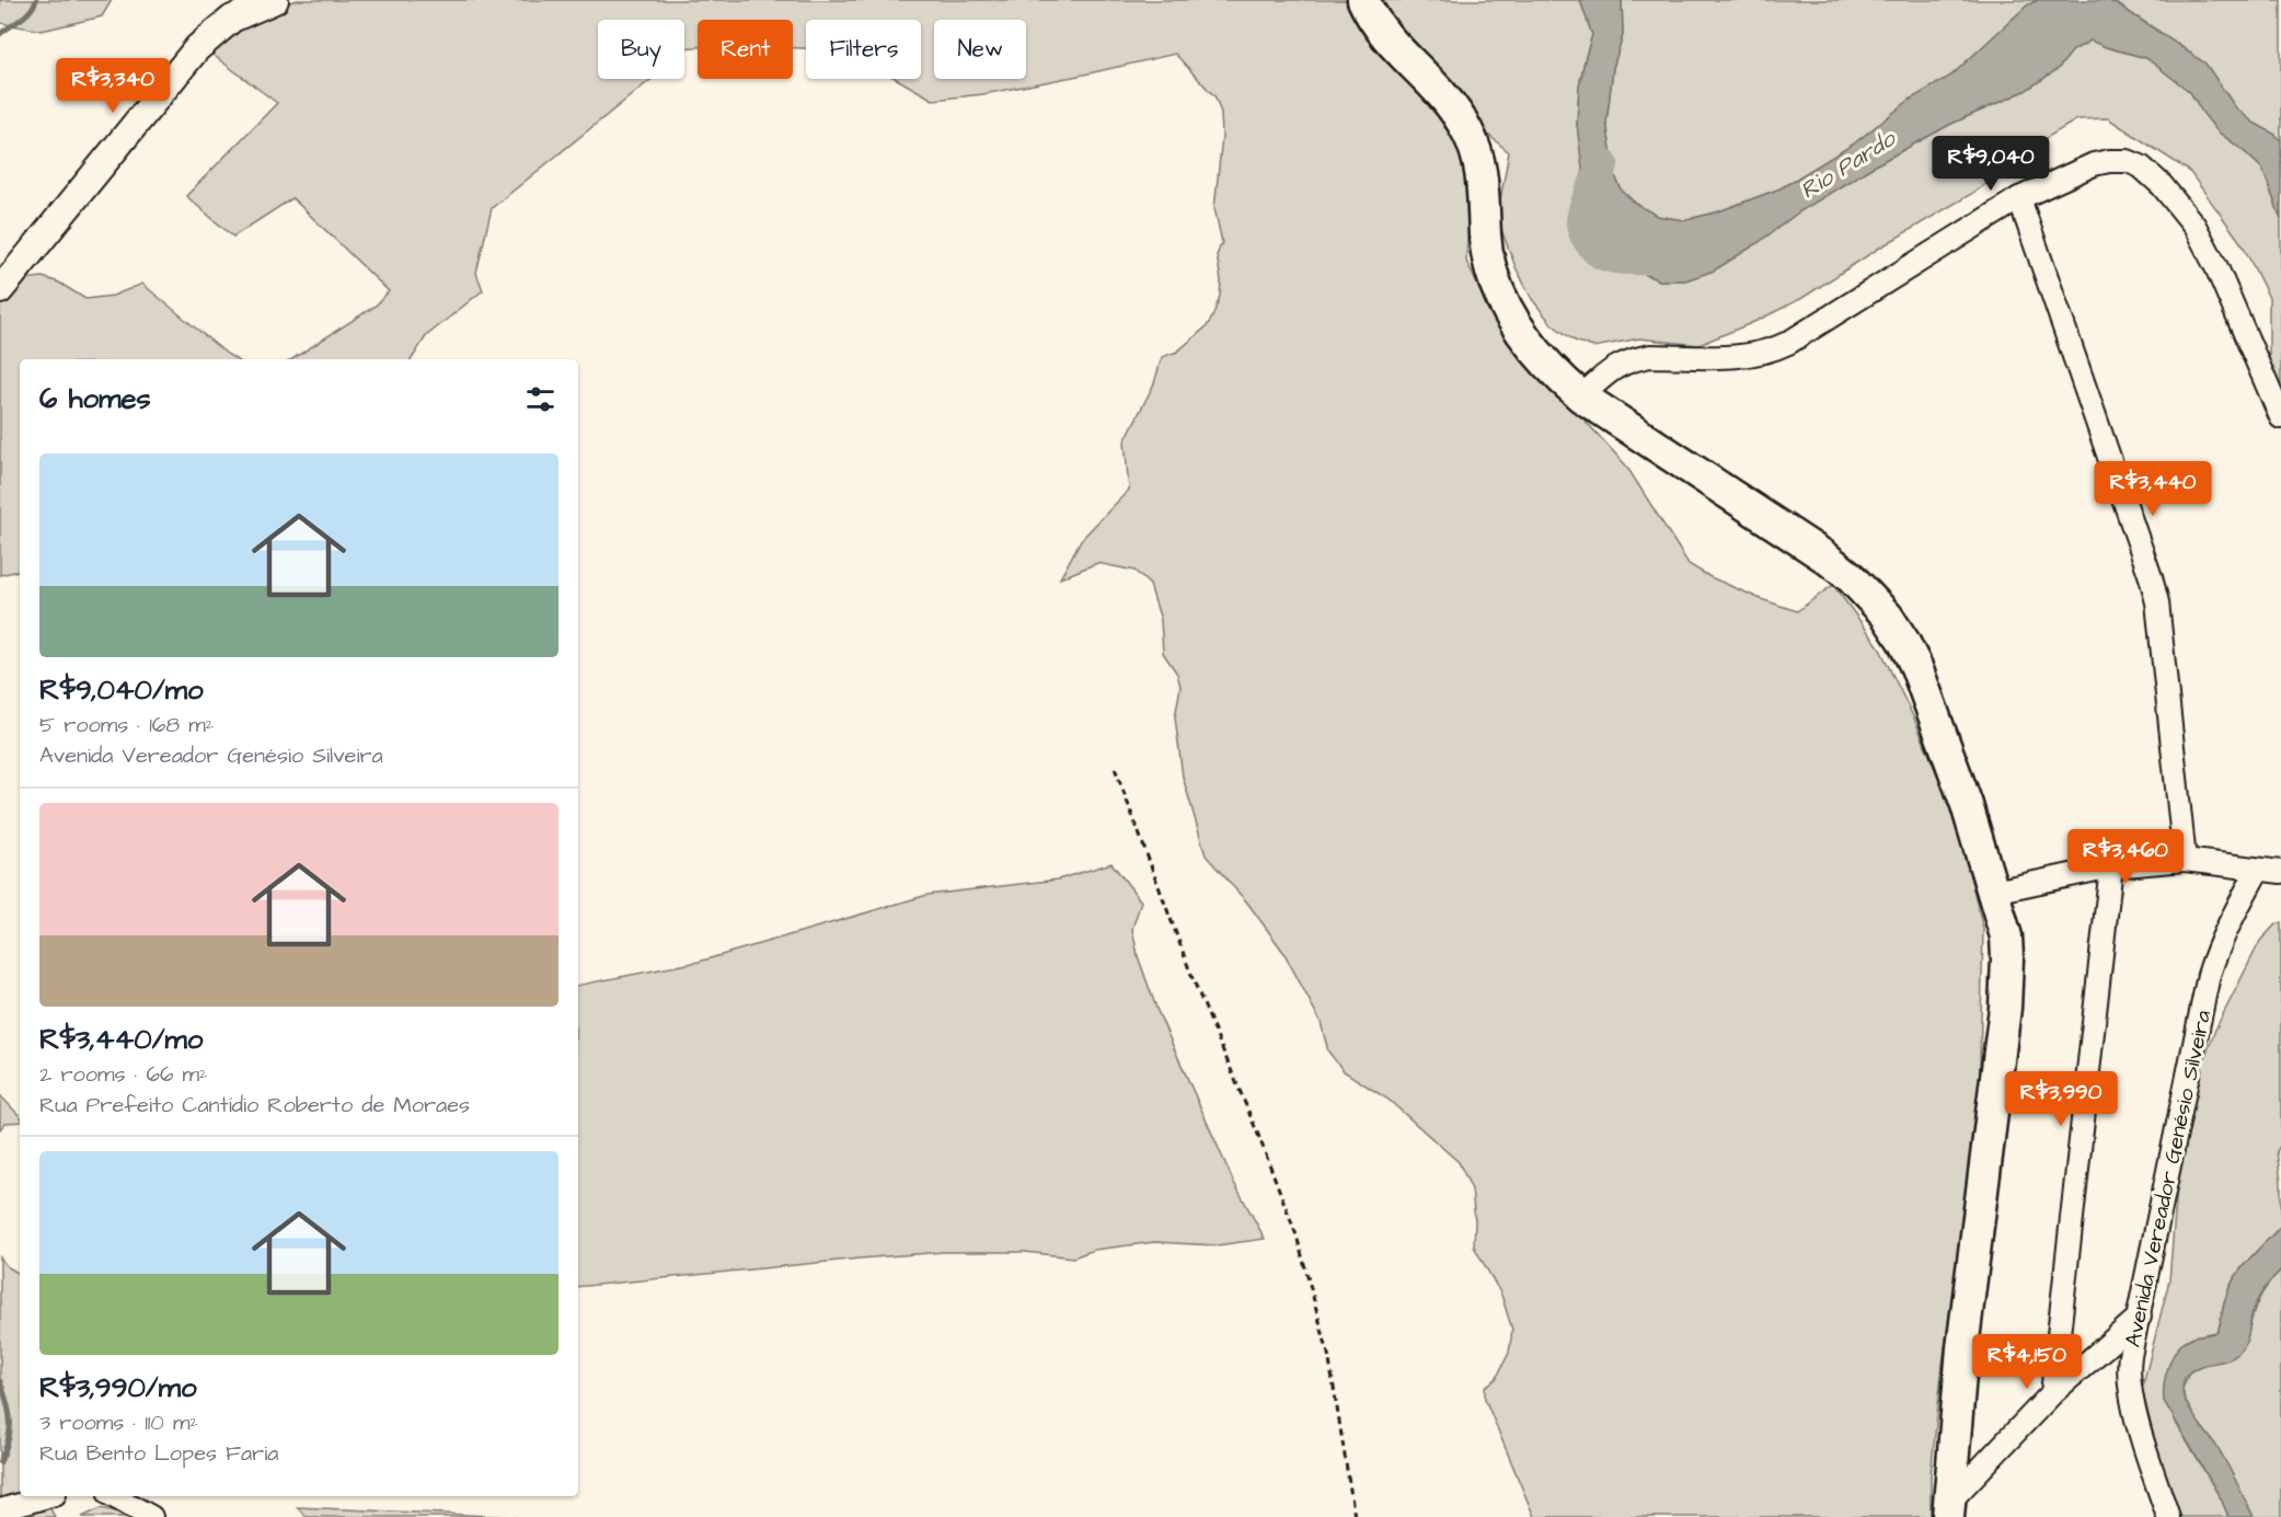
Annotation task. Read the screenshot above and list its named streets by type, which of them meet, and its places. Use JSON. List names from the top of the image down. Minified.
{"streets":{"street":["Avenida Vereador Genésio Silveira"]},"water":["Rio Pardo"],"page":{"chip":["Buy","Rent","Filters","New"],"price":["R$3,340","R$9,040","R$3,440","R$3,460","R$3,990","R$4,150"],"heading":"6 homes","list":[{"name":"R$9,040/mo","note":"5 rooms · 168 m² · Avenida Vereador Genésio Silveira"},{"name":"R$3,440/mo","note":"2 rooms · 66 m² · Rua Prefeito Cantídio Roberto de Moraes"},{"name":"R$3,990/mo","note":"3 rooms · 110 m² · Rua Bento Lopes Faria"}]}}
